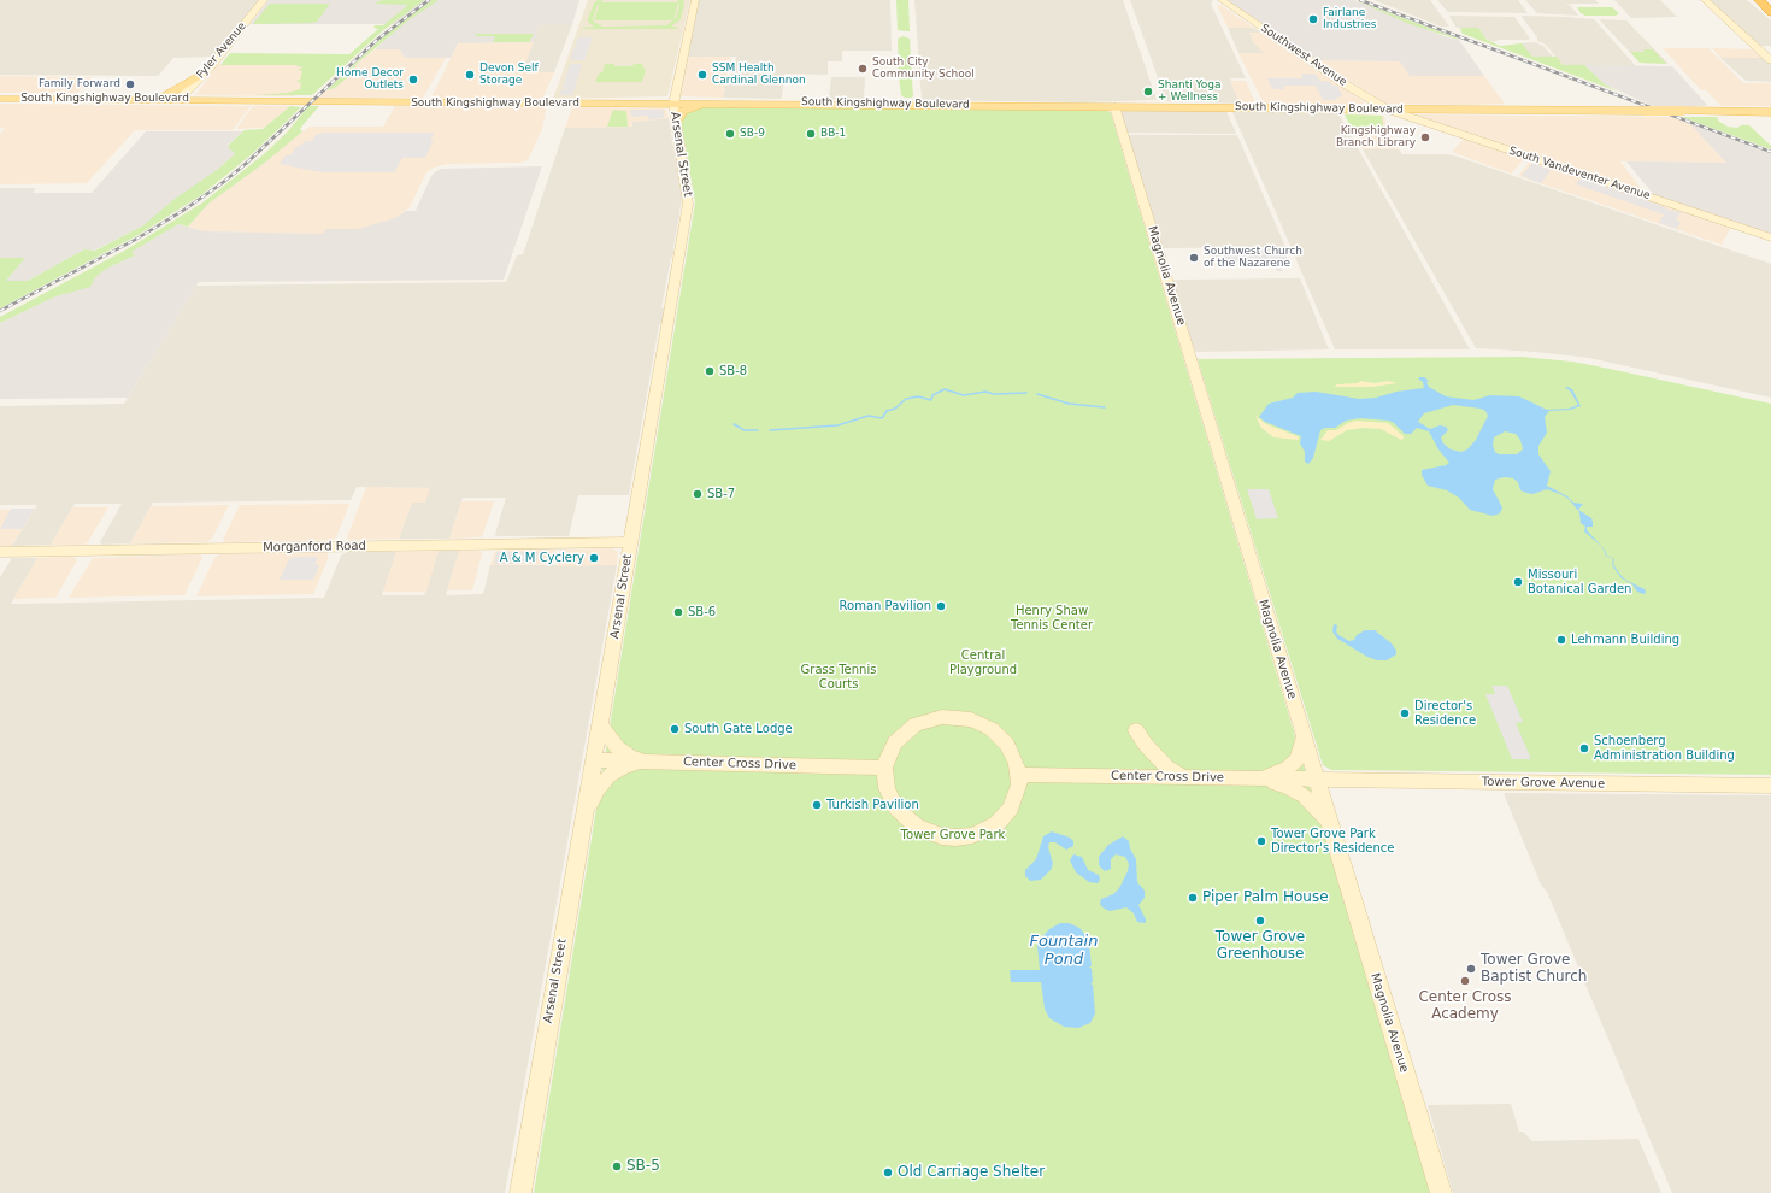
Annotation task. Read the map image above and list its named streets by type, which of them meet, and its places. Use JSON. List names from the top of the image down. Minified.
{"streets":{"main road":["South Kingshighway Boulevard"],"street":["Fyler Avenue","Southwest Avenue","Arsenal Street","South Vandeventer Avenue","Magnolia Avenue","Morganford Road","Center Cross Drive","Tower Grove Avenue"]},"crossings":[["Fyler Avenue","South Kingshighway Boulevard"],["Southwest Avenue","South Kingshighway Boulevard"],["Southwest Avenue","South Vandeventer Avenue"],["South Kingshighway Boulevard","Arsenal Street"],["South Kingshighway Boulevard","South Vandeventer Avenue"],["South Kingshighway Boulevard","Magnolia Avenue"],["Arsenal Street","Morganford Road"],["Arsenal Street","Center Cross Drive"],["Magnolia Avenue","Center Cross Drive"],["Magnolia Avenue","Tower Grove Avenue"],["Center Cross Drive","Tower Grove Avenue"]],"water":["Fountain Pond"],"parks":["Henry Shaw Tennis Center","Central Playground","Grass Tennis Courts","Tower Grove Park"],"places":["Fairlane Industries","South City Community School","Devon Self Storage","SSM Health Cardinal Glennon","Home Decor Outlets","Family Forward","Shanti Yoga + Wellness","SB-9","BB-1","Kingshighway Branch Library","Southwest Church of the Nazarene","SB-8","SB-7","A & M Cyclery","Missouri Botanical Garden","Roman Pavilion","SB-6","Lehmann Building","Director's Residence","South Gate Lodge","Schoenberg Administration Building","Turkish Pavilion","Tower Grove Park Director's Residence","Piper Palm House","Tower Grove Greenhouse","Tower Grove Baptist Church","Center Cross Academy","SB-5","Old Carriage Shelter"]}
